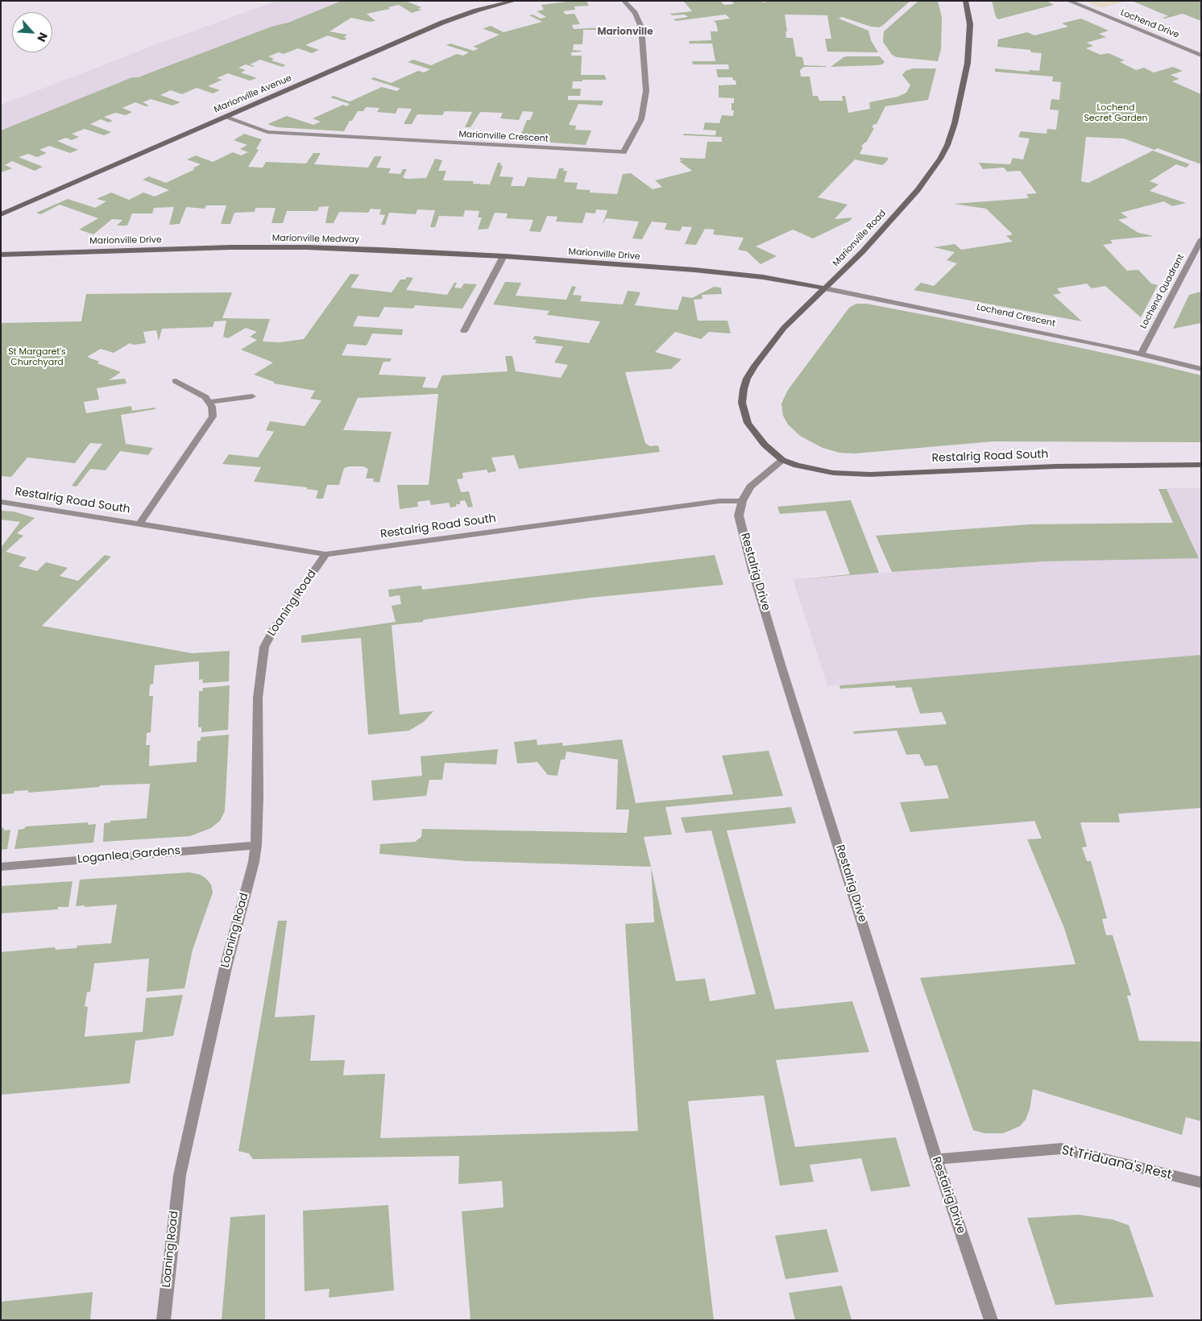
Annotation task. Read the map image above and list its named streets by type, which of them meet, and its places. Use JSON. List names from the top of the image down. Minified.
{"streets":{"street":["Lochend Drive","Marionville Avenue","Marionville Crescent","Marionville Road","Marionville Medway","Marionville Drive","Lochend Quadrant","Lochend Crescent","Restalrig Road South","Restalrig Drive","Loaning Road","Loganlea Gardens","St Triduana's Rest"]},"crossings":[["Marionville Avenue","Marionville Crescent"],["Marionville Road","Marionville Drive"],["Marionville Road","Lochend Crescent"],["Marionville Road","Restalrig Road South"],["Marionville Road","Restalrig Drive"],["Marionville Medway","Marionville Drive"],["Marionville Drive","Lochend Crescent"],["Lochend Quadrant","Lochend Crescent"],["Restalrig Road South","Restalrig Drive"],["Restalrig Road South","Loaning Road"],["Restalrig Drive","St Triduana's Rest"],["Loaning Road","Loganlea Gardens"]],"districts":["Marionville"],"parks":["Lochend Secret Garden","St Margaret's Churchyard"],"north":"bottom right"}
